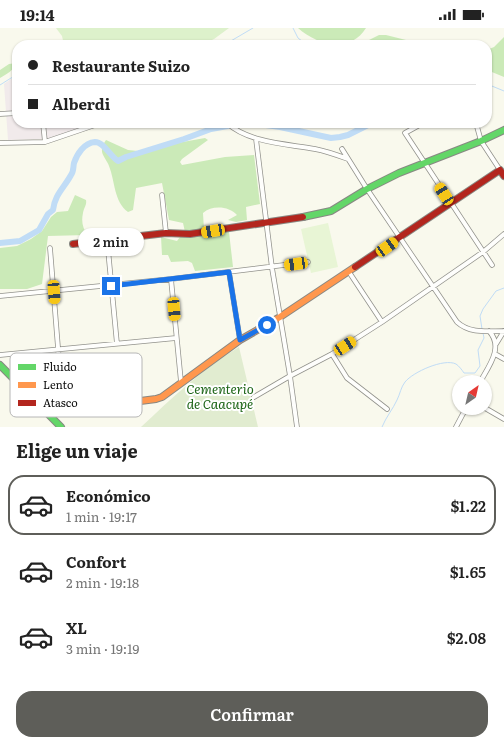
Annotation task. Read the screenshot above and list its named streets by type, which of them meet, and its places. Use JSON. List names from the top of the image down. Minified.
{"parks":["Cementerio de Caacupé"],"legend":["Fluido","Lento","Atasco"],"north":"top right","page":{"status":"19:14","banner":["Restaurante Suizo","Alberdi"],"bubble":"2 min","heading":"Elige un viaje","list":[{"name":"Económico","note":"1 min · 19:17","value":"$1.22"},{"name":"Confort","note":"2 min · 19:18","value":"$1.65"},{"name":"XL","note":"3 min · 19:19","value":"$2.08"}],"buttons":"Confirmar"}}
